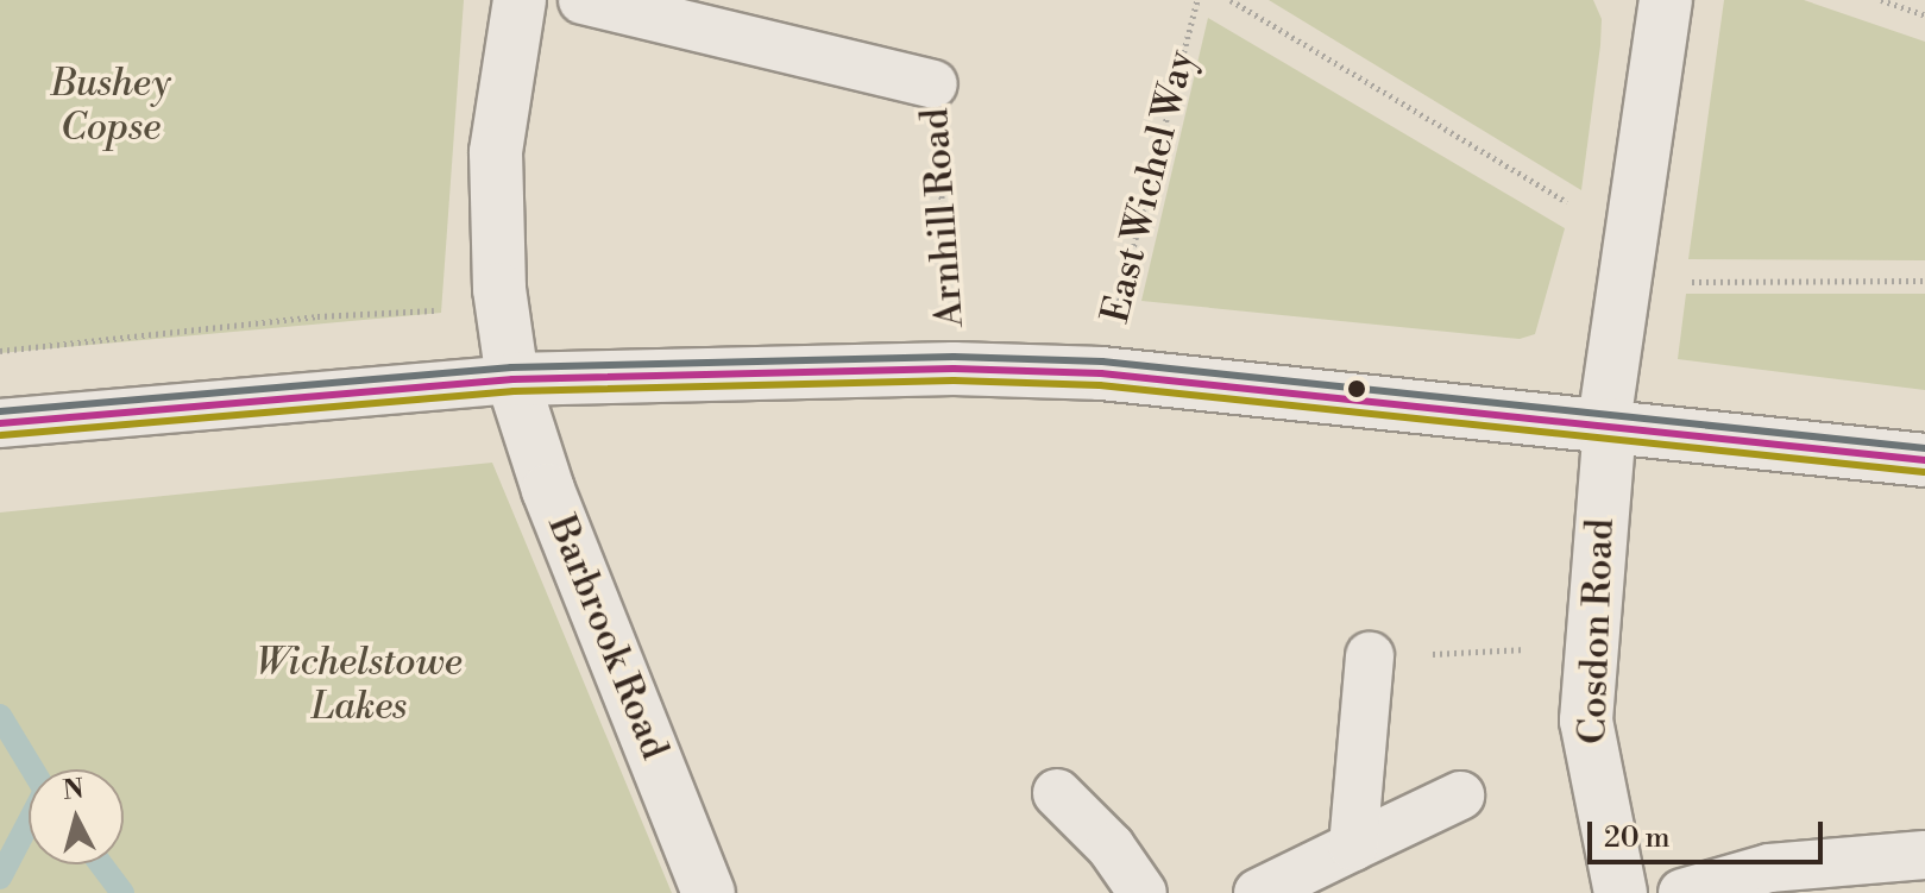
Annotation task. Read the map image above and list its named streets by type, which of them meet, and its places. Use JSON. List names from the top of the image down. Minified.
{"streets":{"street":["East Wichel Way","Cosdon Road","Barbrook Road"],"lane":["Arnhill Road"]},"crossings":[["East Wichel Way","Arnhill Road"],["East Wichel Way","Cosdon Road"],["East Wichel Way","Barbrook Road"]],"parks":["Bushey Copse","Wichelstowe Lakes"],"scale_bar":"20 m","north":"top"}
